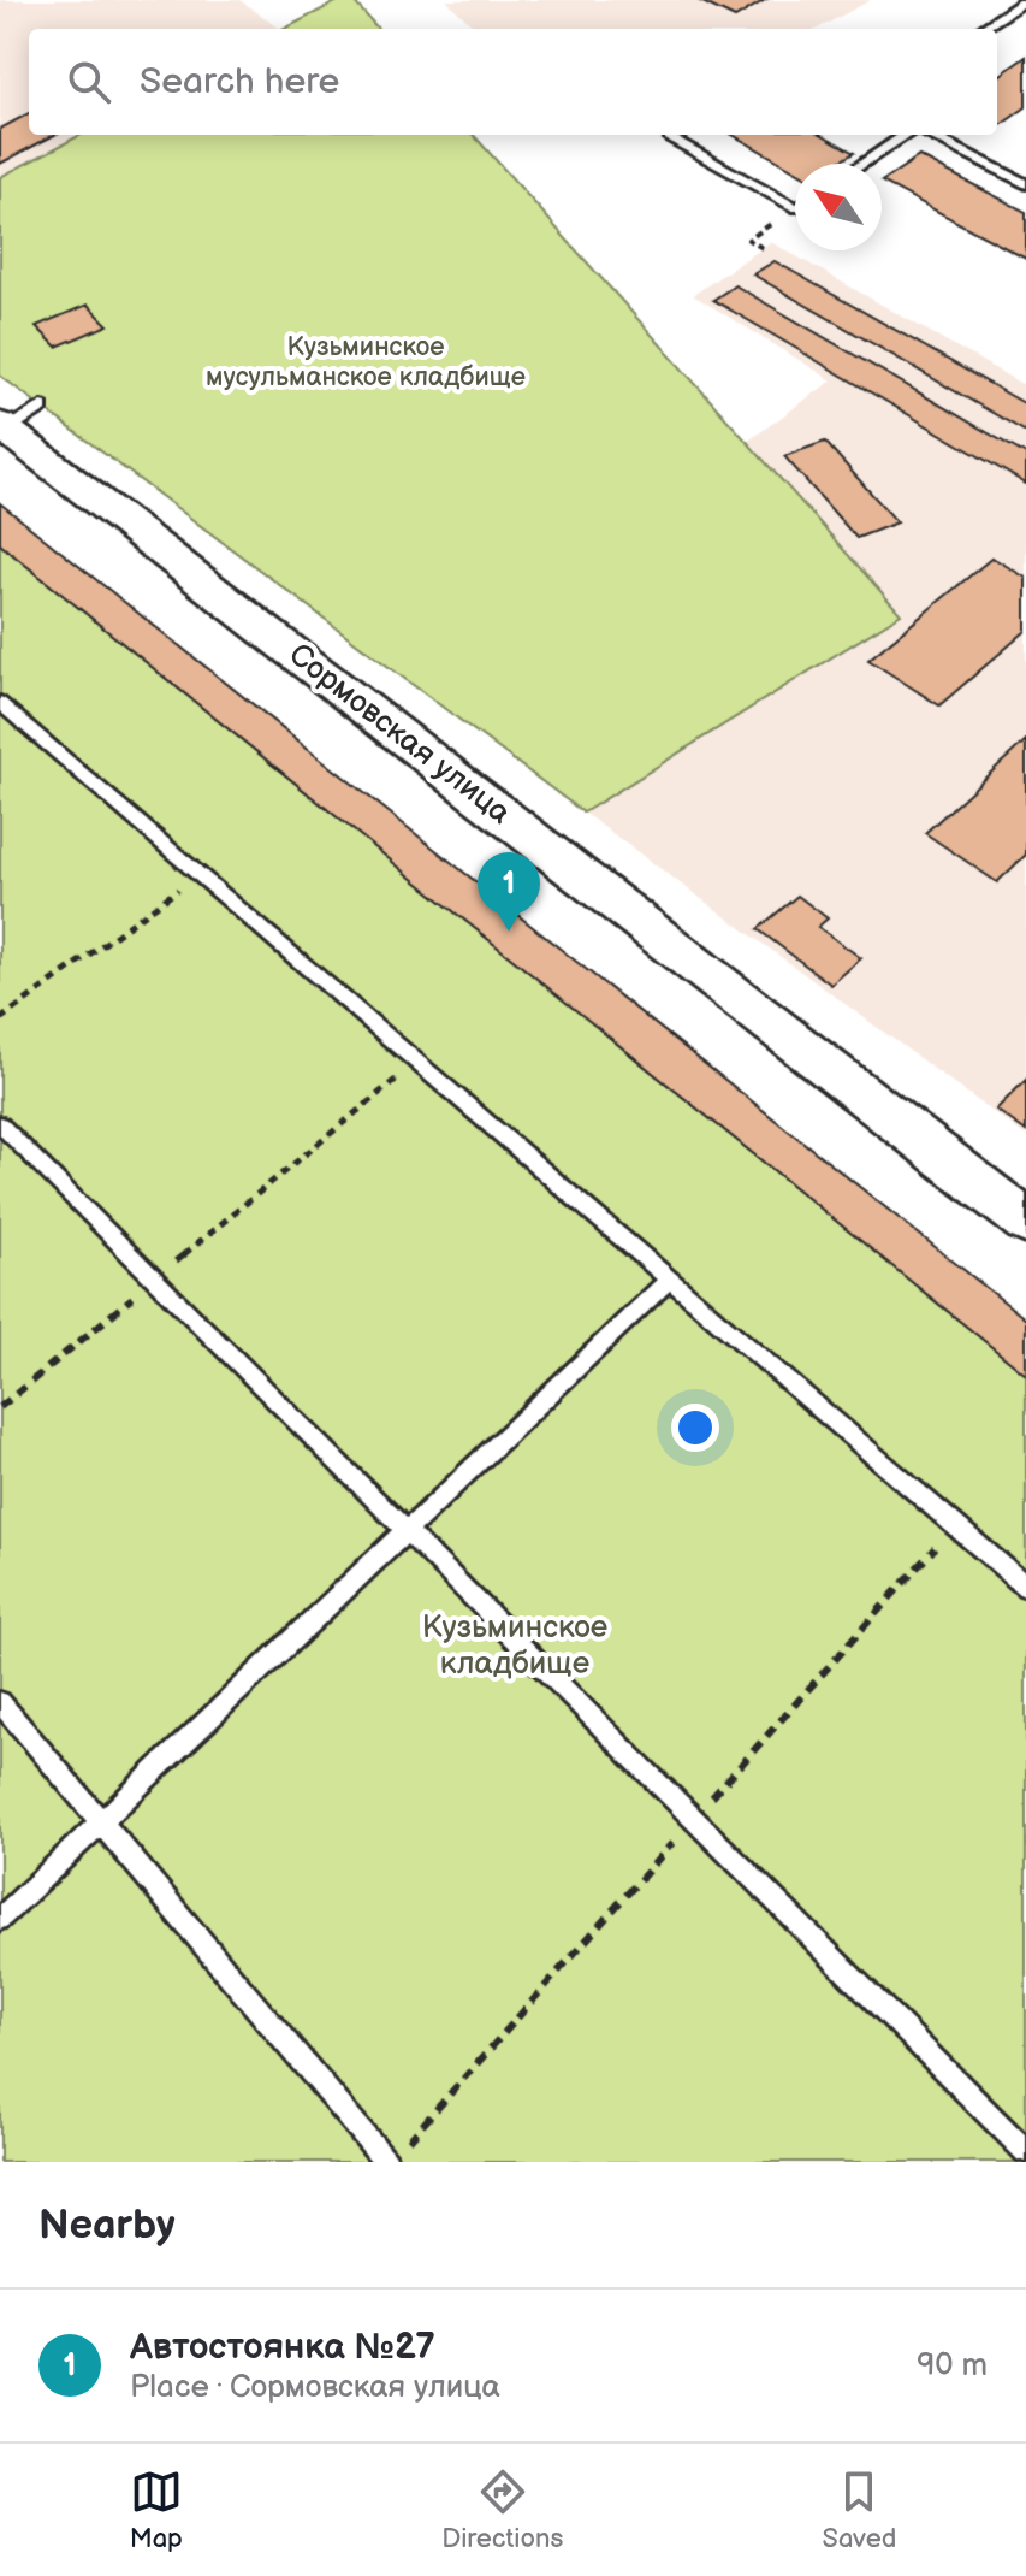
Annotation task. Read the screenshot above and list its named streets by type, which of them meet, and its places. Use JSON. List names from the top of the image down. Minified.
{"streets":{"street":["Сормовская улица"]},"parks":["Кузьминское мусульманское кладбище","Кузьминское кладбище"],"north":"top left","page":{"search":"Search here","pins":"1","heading":"Nearby","list":[{"mark":"1","name":"Автостоянка №27","note":"Place · Сормовская улица","value":"90 m"}],"nav":["Map","Directions","Saved"]}}
